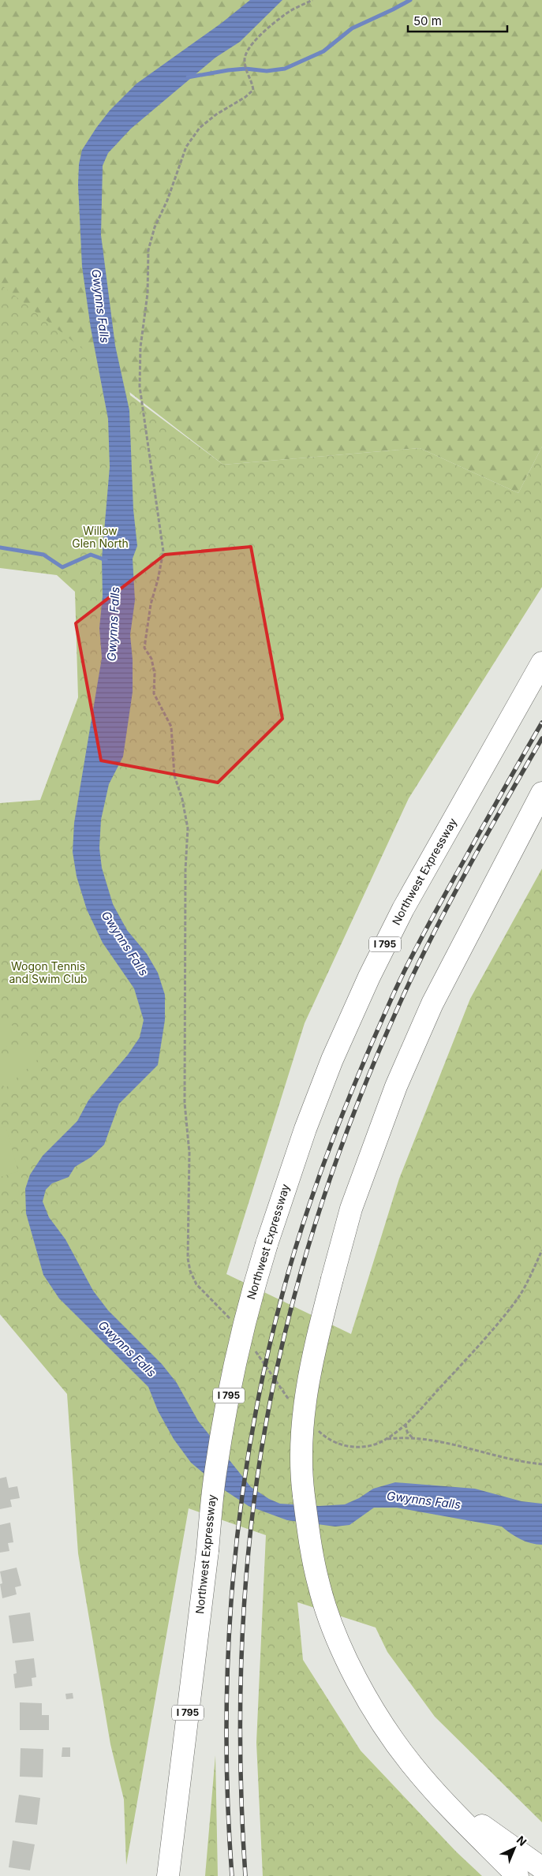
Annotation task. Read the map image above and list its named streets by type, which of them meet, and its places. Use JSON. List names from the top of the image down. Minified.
{"streets":{"highway":["Northwest Expressway","I 795"]},"water":["Gwynns Falls"],"parks":["Willow Glen North","Wogon Tennis and Swim Club"],"scale_bar":"50 m","north":"top right"}
